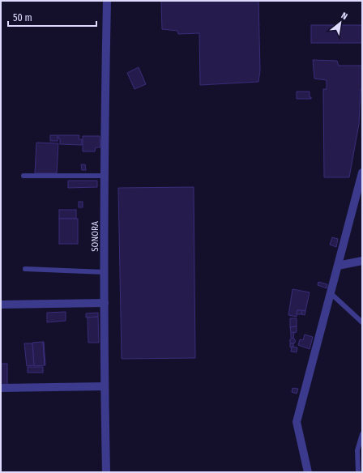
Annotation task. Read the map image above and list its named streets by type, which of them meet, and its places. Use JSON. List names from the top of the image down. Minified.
{"streets":{"street":["SONORA"]},"scale_bar":"50 m","north":"top right"}
